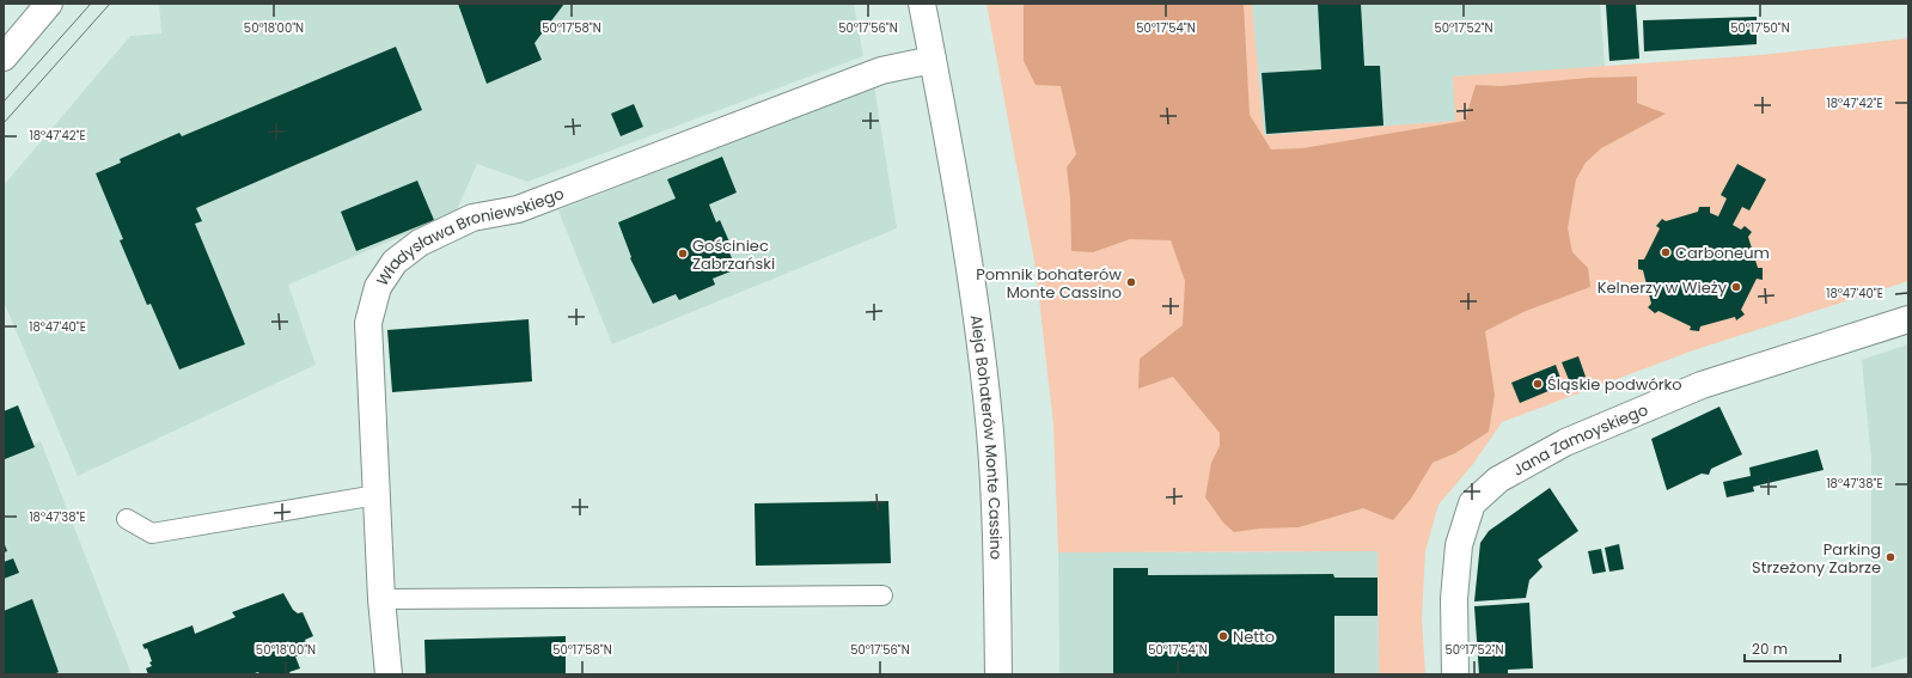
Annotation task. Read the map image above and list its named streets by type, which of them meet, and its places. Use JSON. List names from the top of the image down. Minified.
{"streets":{"street":["Władysława Broniewskiego","Aleja Bohaterów Monte Cassino","Jana Zamoyskiego"]},"crossings":[["Władysława Broniewskiego","Aleja Bohaterów Monte Cassino"]],"places":["Carboneum","Gościniec Zabrzański","Pomnik bohaterów Monte Cassino","Kelnerzy w Wieży","Śląskie podwórko","Parking Strzeżony Zabrze","Netto"],"scale_bar":"20 m","coordinates":["50°18'00\"N","50°17'58\"N","50°17'56\"N","50°17'54\"N","50°17'52\"N","50°17'50\"N","18°47'42\"E","18°47'40\"E","18°47'38\"E"]}
